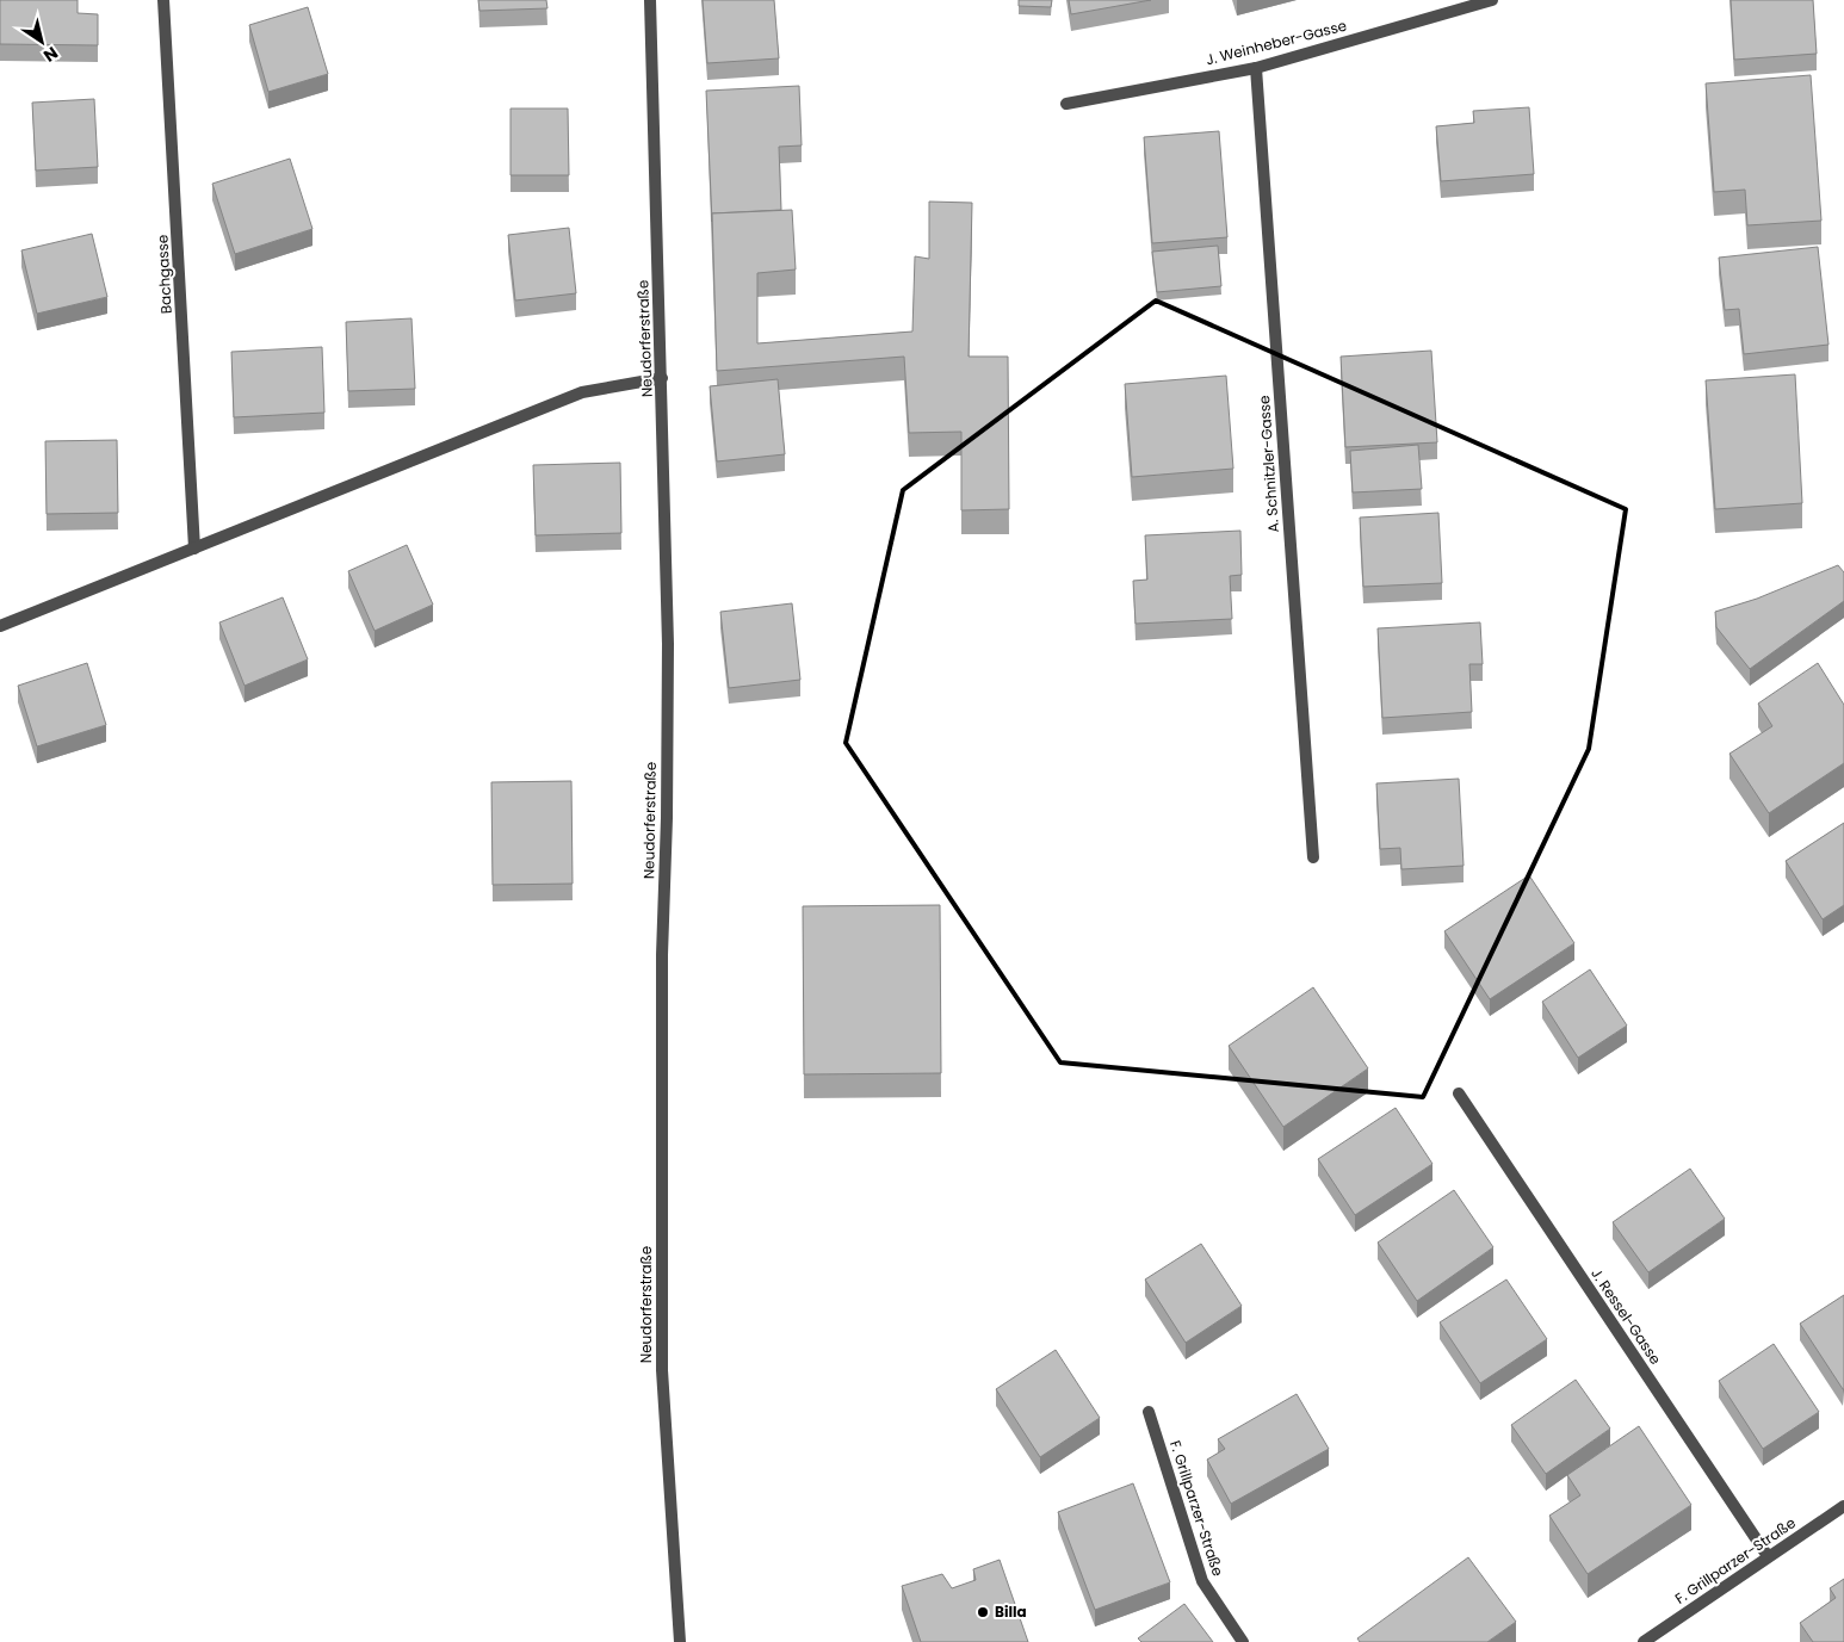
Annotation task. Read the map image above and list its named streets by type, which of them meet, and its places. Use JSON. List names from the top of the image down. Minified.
{"streets":{"street":["J. Weinheber-Gasse","Bachgasse","Neudorferstraße","A. Schnitzler-Gasse","J. Ressel-Gasse","F. Grillparzer-Straße"]},"crossings":[["J. Weinheber-Gasse","A. Schnitzler-Gasse"],["J. Ressel-Gasse","F. Grillparzer-Straße"]],"places":["Billa"],"north":"bottom right"}
